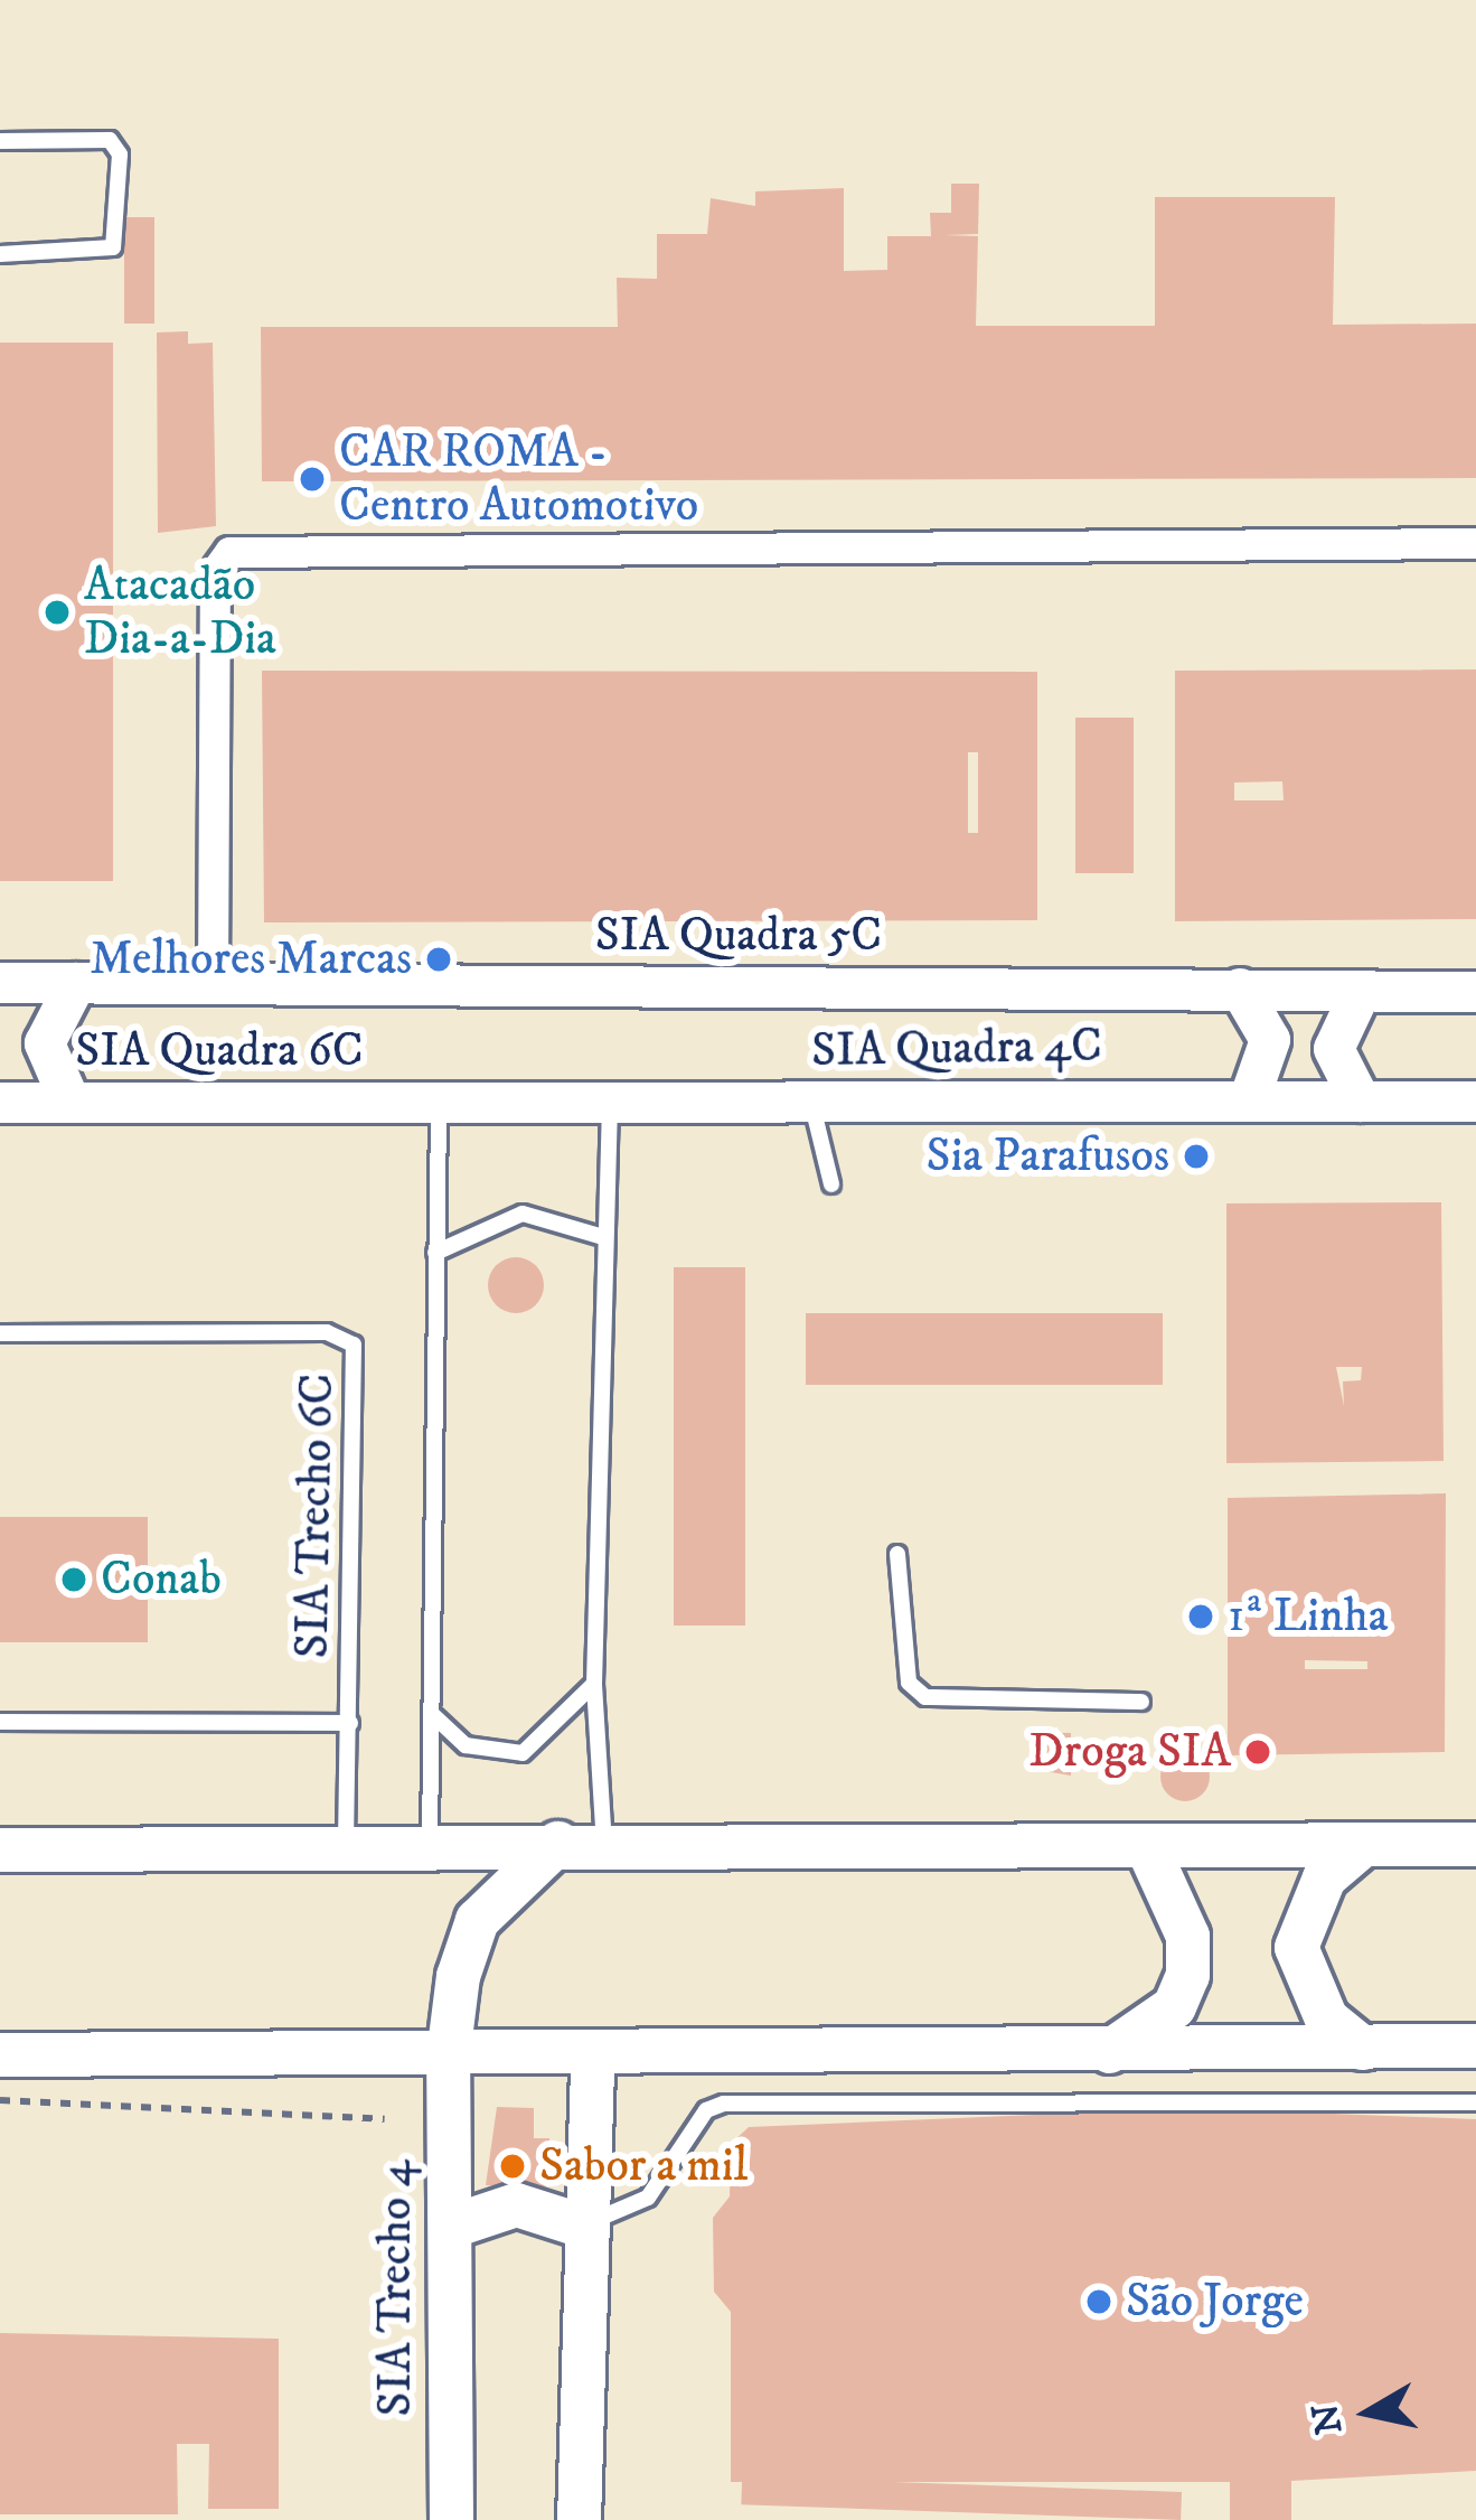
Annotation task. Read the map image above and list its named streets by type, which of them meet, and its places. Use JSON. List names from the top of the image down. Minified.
{"streets":{"main road":["SIA Trecho 4"],"street":["SIA Quadra 5C","SIA Quadra 4C","SIA Quadra 6C"],"lane":["SIA Trecho 6C"]},"crossings":[["SIA Quadra 4C","SIA Quadra 6C"]],"places":["CAR ROMA - Centro Automotivo","Atacadão Dia-a-Dia","Melhores Marcas","Sia Parafusos","Conab","1ª Linha","Droga SIA","Sabor a mil","São Jorge"],"north":"left"}
